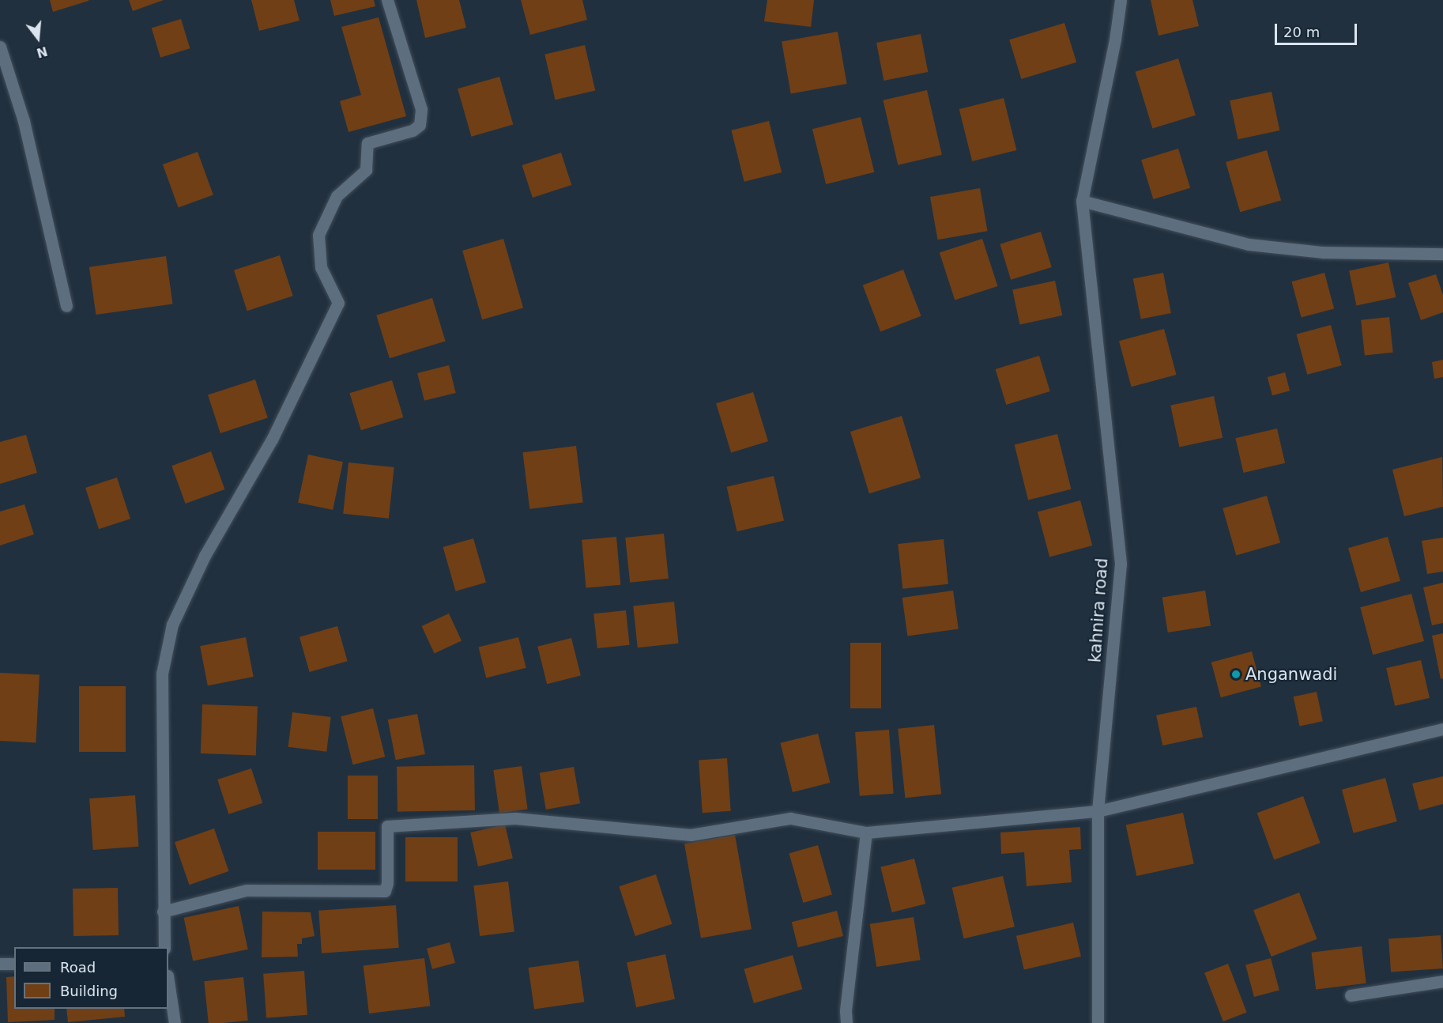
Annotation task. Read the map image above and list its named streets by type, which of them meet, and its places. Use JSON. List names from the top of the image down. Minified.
{"streets":{"street":["kahnira road"]},"places":["Anganwadi"],"legend":["Road","Building"],"scale_bar":"20 m","north":"bottom"}
